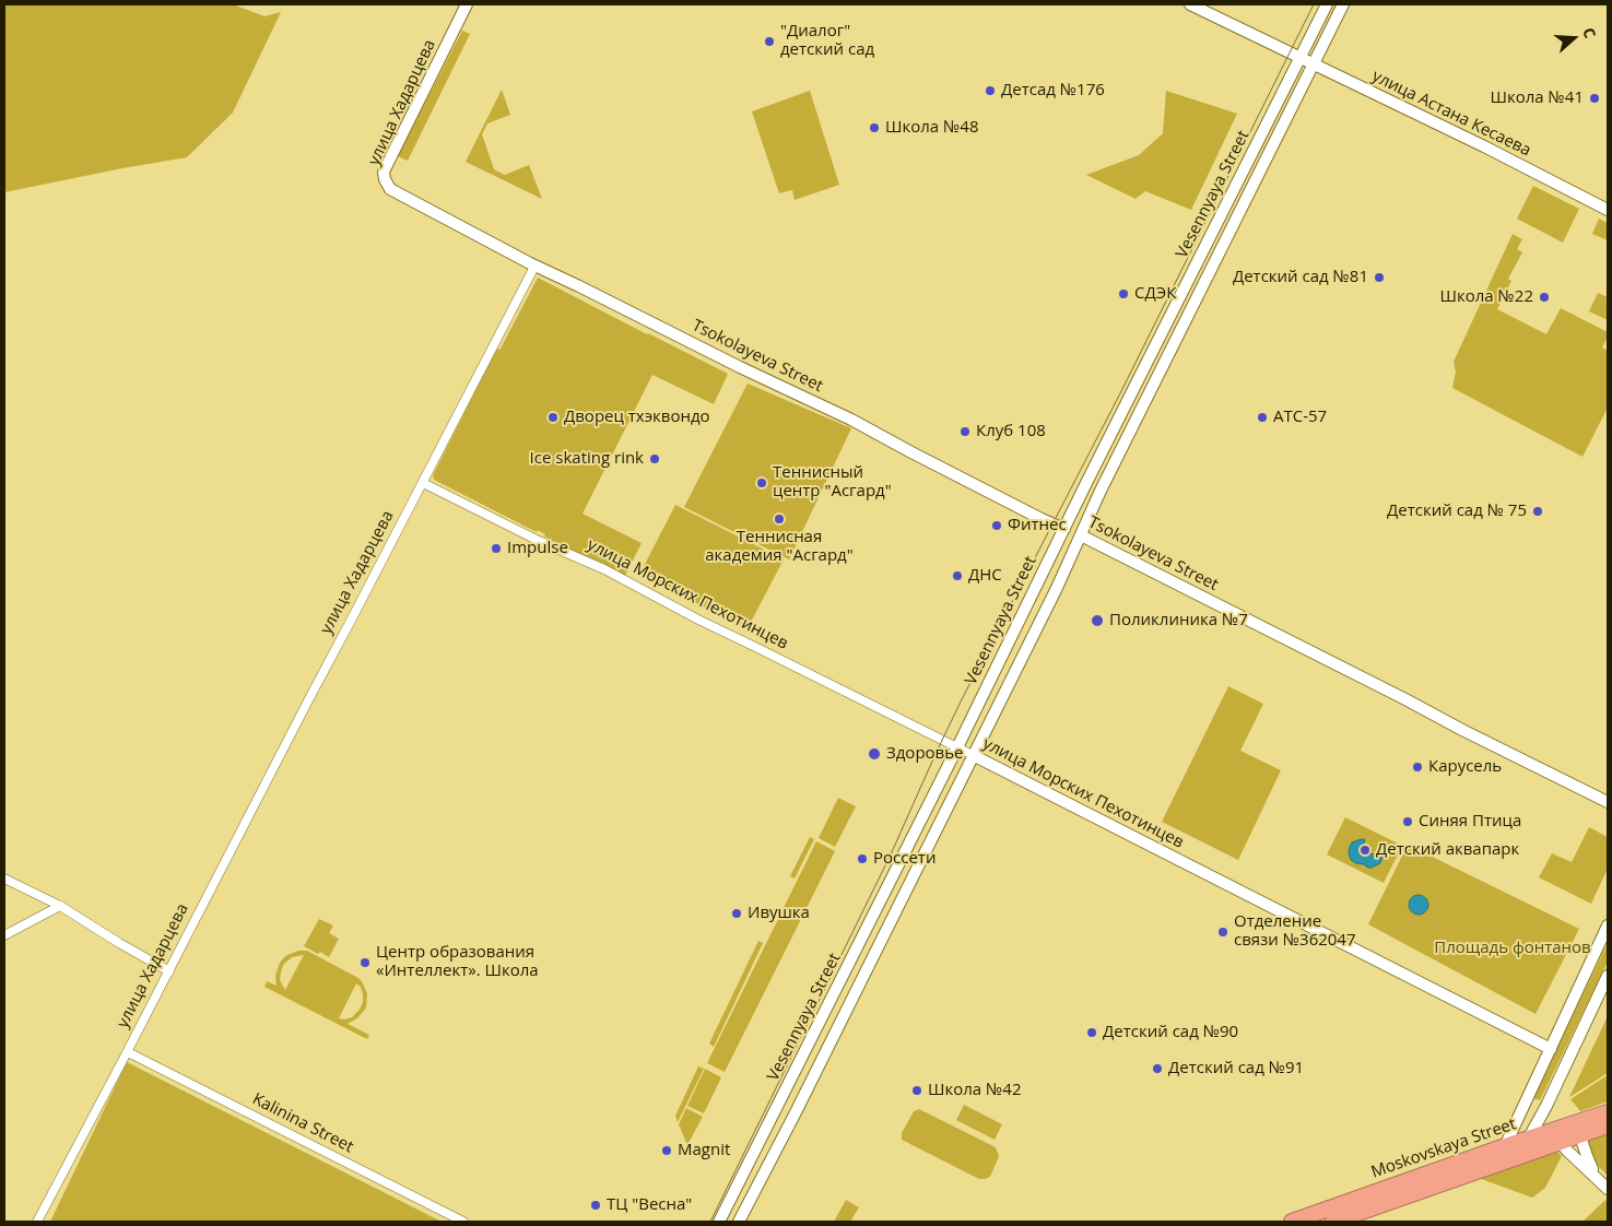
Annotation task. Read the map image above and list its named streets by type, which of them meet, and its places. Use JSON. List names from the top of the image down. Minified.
{"streets":{"highway":["Moskovskaya Street"],"street":["улица Хадарцева","улица Астана Кесаева","Vesennyaya Street","Tsokolayeva Street","улица Морских Пехотинцев","Kalinina Street"]},"crossings":[["улица Хадарцева","Tsokolayeva Street"],["улица Хадарцева","улица Морских Пехотинцев"],["улица Хадарцева","Kalinina Street"],["улица Астана Кесаева","Vesennyaya Street"],["Vesennyaya Street","Tsokolayeva Street"],["Vesennyaya Street","улица Морских Пехотинцев"]],"parks":["Площадь фонтанов"],"places":["\"Диалог\" детский сад","Детсад №176","Школа №41","Школа №48","Детский сад №81","СДЭК","Школа №22","Дворец тхэквондо","АТС-57","Клуб 108","Ice skating rink","Теннисный центр \"Асгард\"","Детский сад № 75","Теннисная академия \"Асгард\"","Фитнес","Impulse","ДНС","Поликлиника №7","Здоровье","Карусель","Синяя Птица","Детский аквапарк","Россети","Ивушка","Отделение связи №362047","Центр образования «Интеллект». Школа","Детский сад №90","Детский сад №91","Школа №42","Magnit","ТЦ \"Весна\""],"north":"right"}
